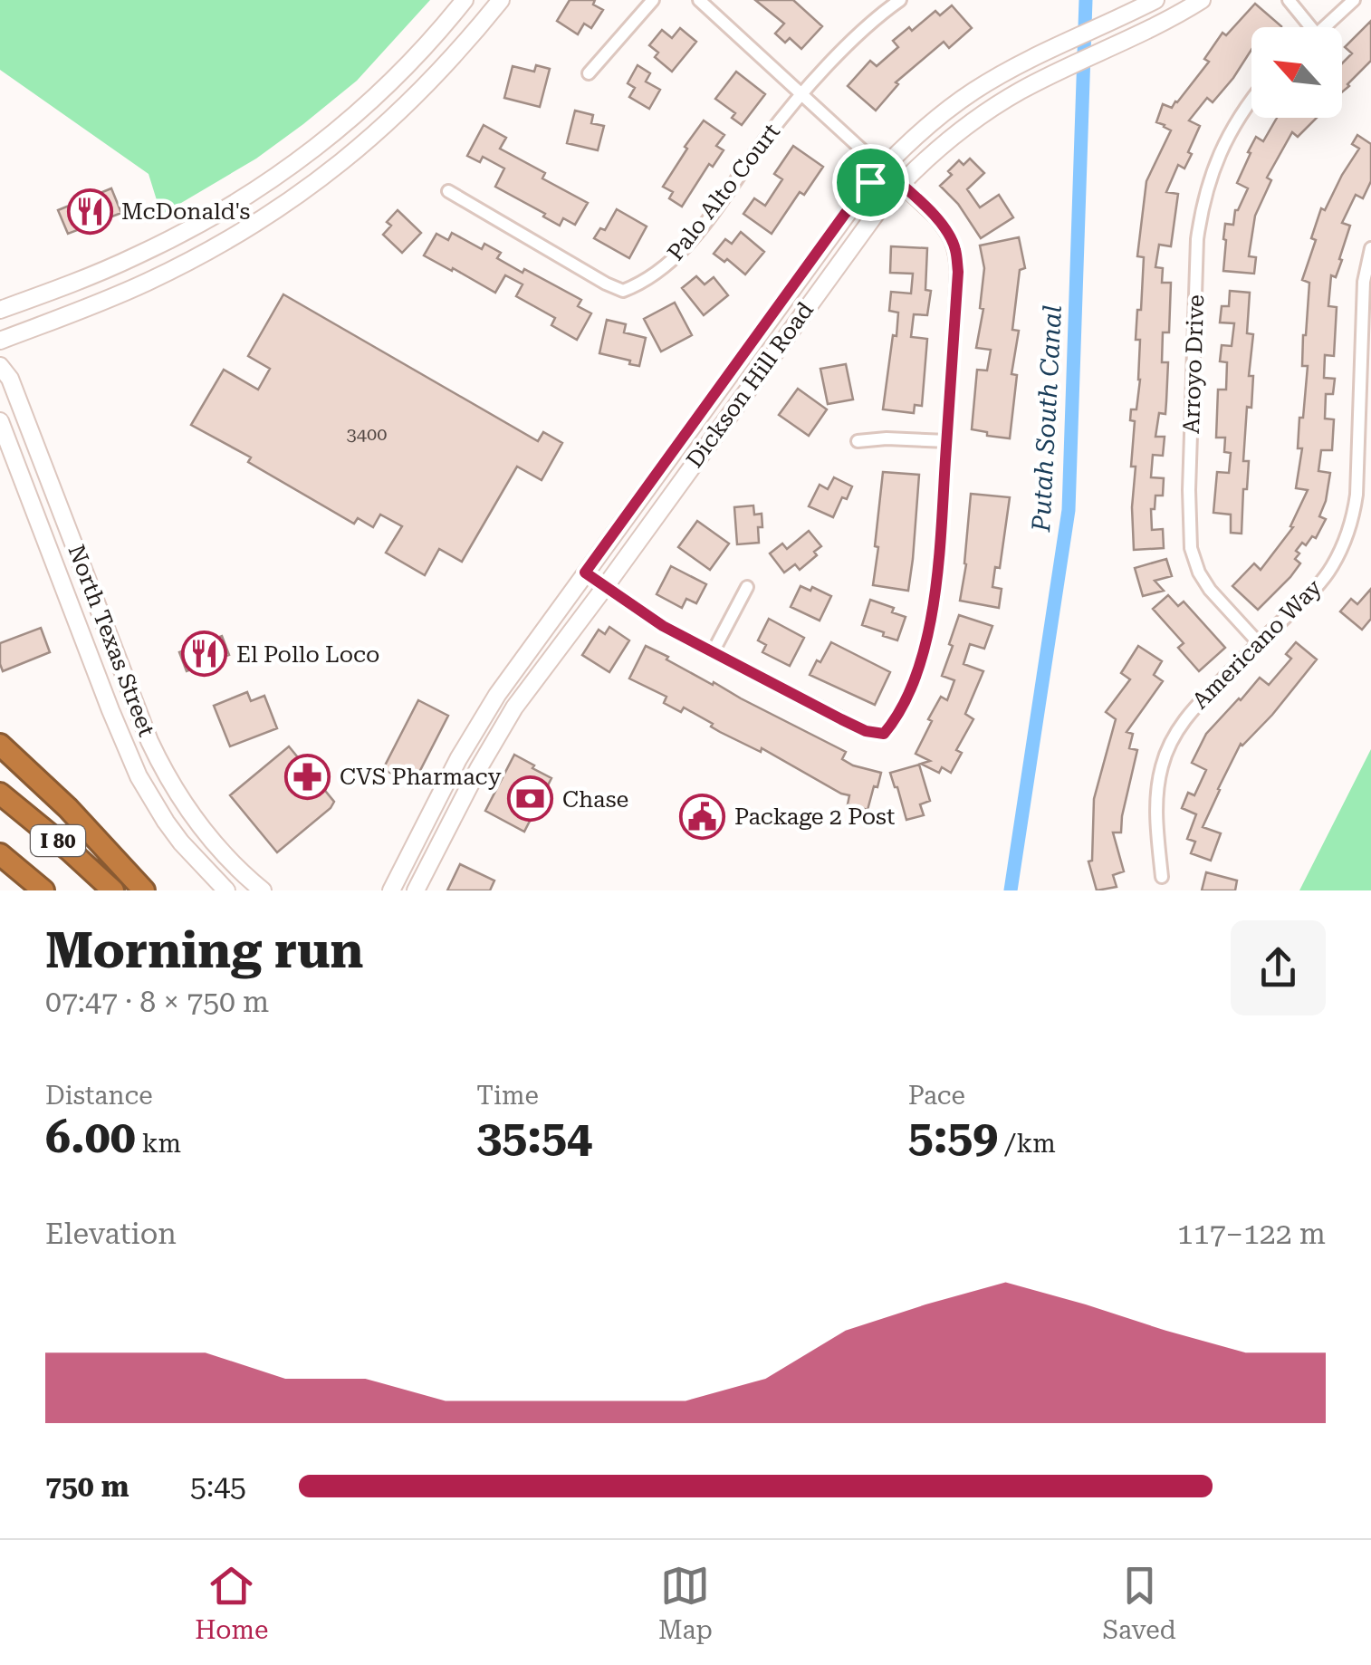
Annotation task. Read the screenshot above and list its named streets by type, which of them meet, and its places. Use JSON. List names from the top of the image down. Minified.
{"streets":{"highway":["I 80"],"street":["Palo Alto Court","Arroyo Drive","Dickson Hill Road","North Texas Street","Americano Way"]},"crossings":[["Arroyo Drive","Americano Way"]],"water":["Putah South Canal"],"places":{"restaurant":["McDonald's","El Pollo Loco"],"pharmacy":["CVS Pharmacy"],"bank":["Chase"],"public building":["Package 2 Post"]},"house_numbers":["3400"],"north":"top left","page":{"heading":["Morning run","07:47 · 8 × 750 m"],"stats":[["Distance","6.00 km"],["Time","35:54"],["Pace","5:59 /km"]],"chart":["Elevation","117–122 m"],"list":[{"name":"750 m","note":"5:45"}],"tabs":["Home","Map","Saved"]}}
